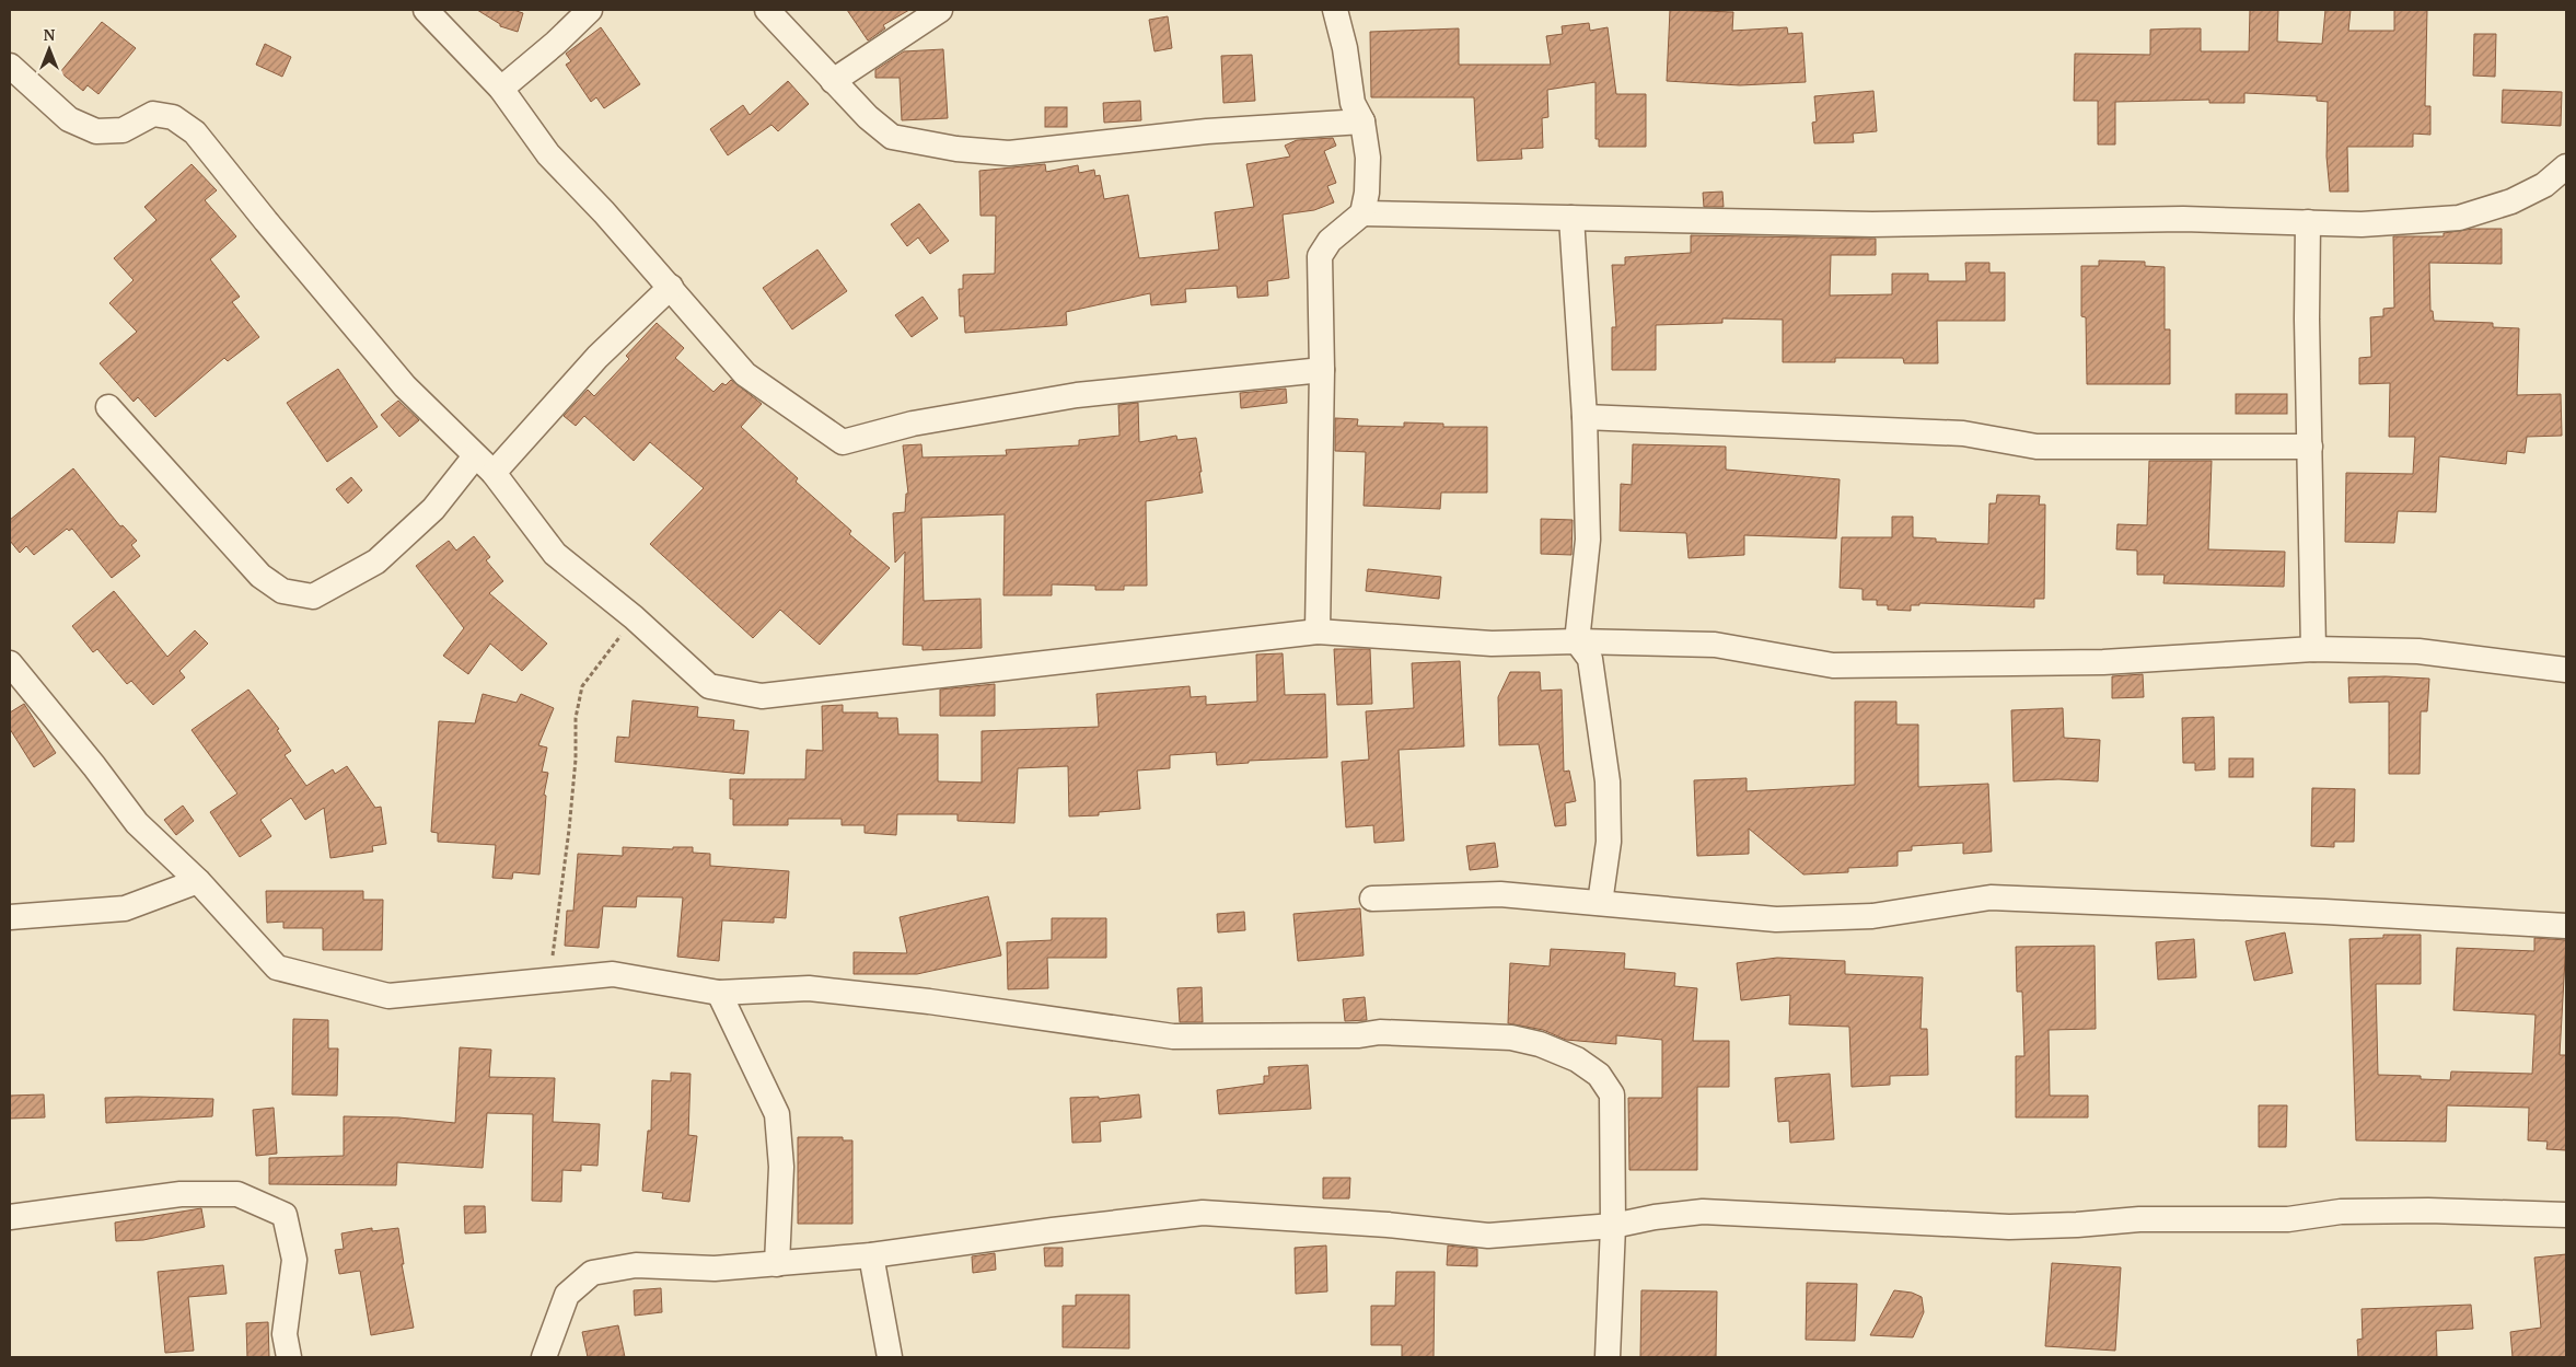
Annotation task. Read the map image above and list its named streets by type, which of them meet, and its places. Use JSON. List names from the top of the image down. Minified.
{"north":"top"}
